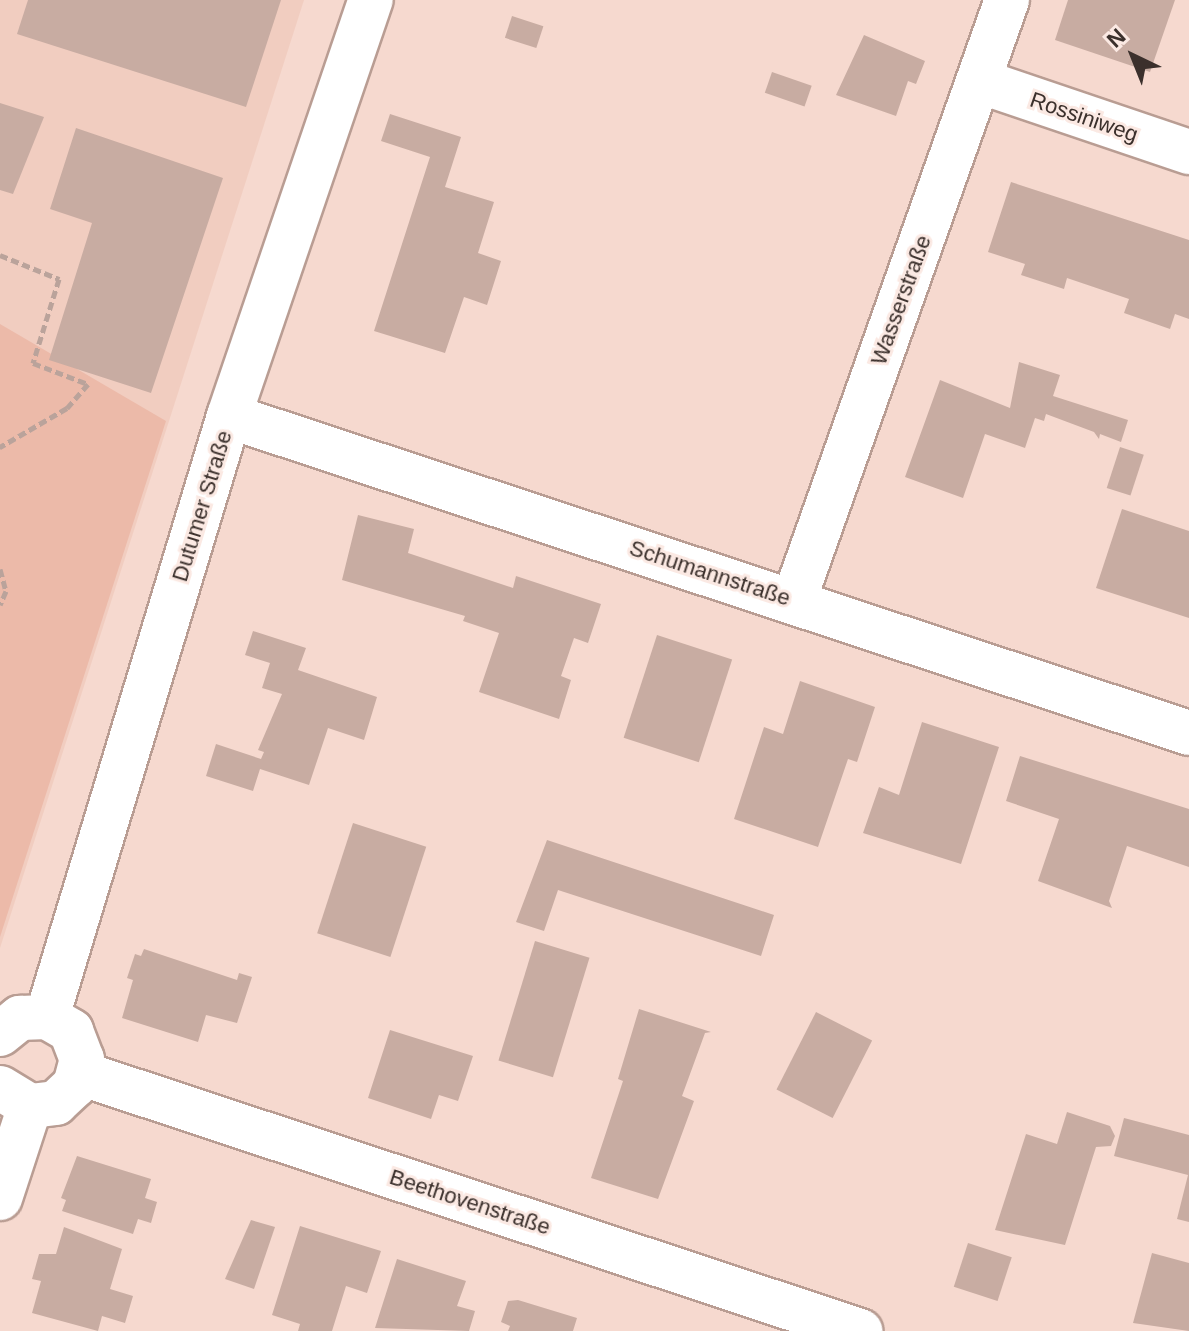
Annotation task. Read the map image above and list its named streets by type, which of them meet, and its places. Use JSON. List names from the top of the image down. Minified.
{"streets":{"street":["Rossiniweg","Wasserstraße","Dutumer Straße","Schumannstraße","Beethovenstraße"]},"crossings":[["Rossiniweg","Wasserstraße"],["Wasserstraße","Schumannstraße"],["Dutumer Straße","Schumannstraße"]],"north":"top left"}
